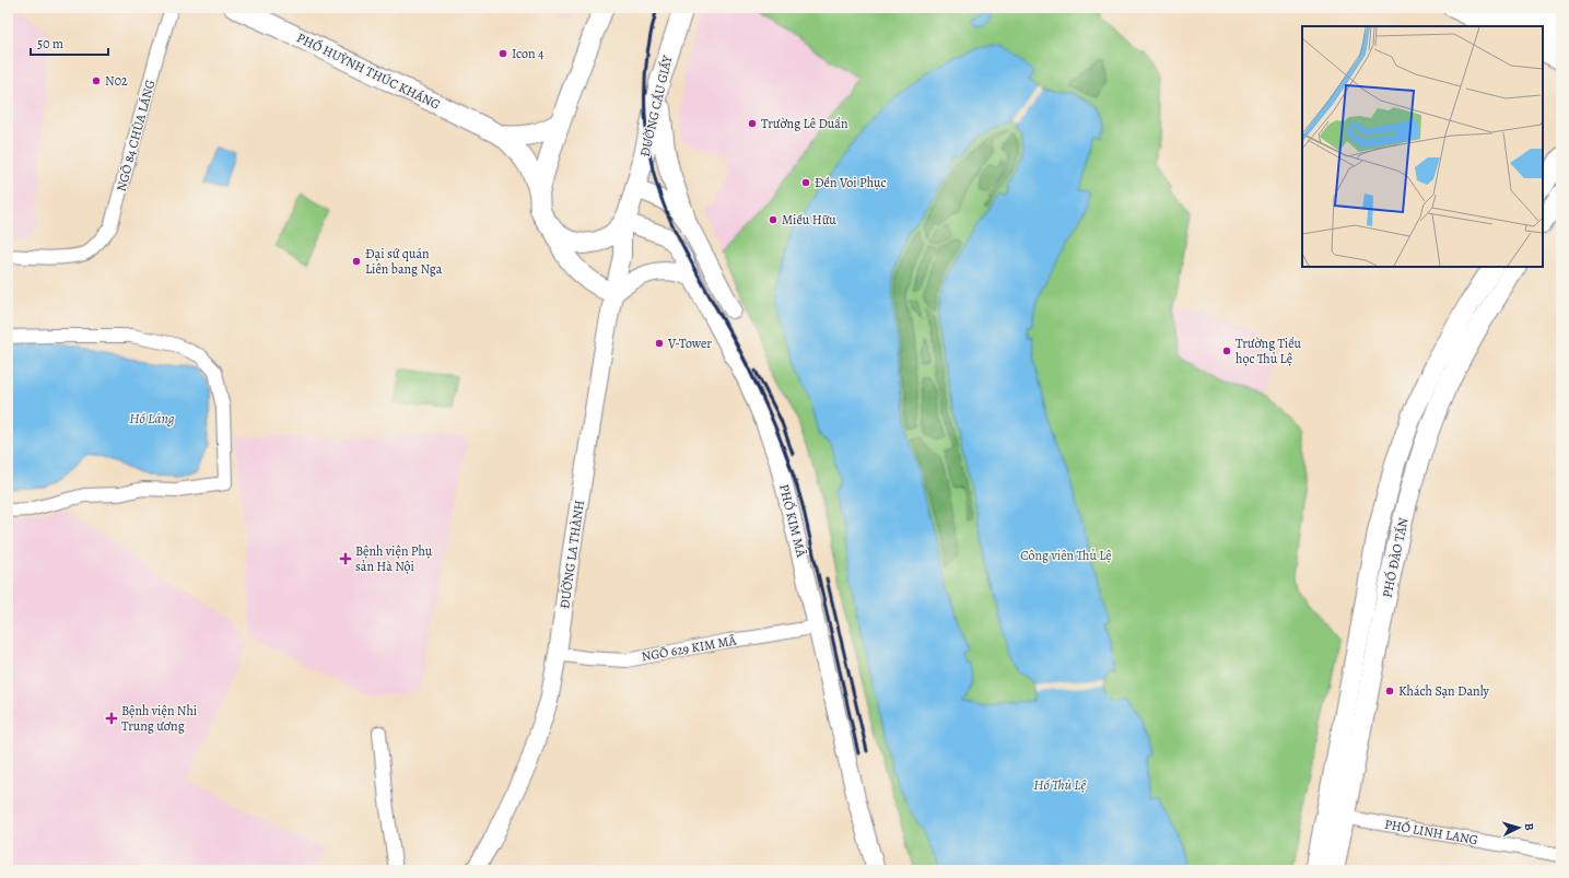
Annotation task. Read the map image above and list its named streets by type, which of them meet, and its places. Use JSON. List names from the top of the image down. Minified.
{"streets":{"main road":["PHỐ HUỲNH THÚC KHÁNG","ĐƯỜNG CẦU GIẤY","PHỐ KIM MÃ","ĐƯỜNG LA THÀNH","PHỐ ĐÀO TẤN"],"street":["NGÕ 84 CHÙA LÁNG","NGÕ 629 KIM MÃ","PHỐ LINH LANG"]},"crossings":[["PHỐ HUỲNH THÚC KHÁNG","ĐƯỜNG LA THÀNH"],["ĐƯỜNG CẦU GIẤY","PHỐ KIM MÃ"],["ĐƯỜNG CẦU GIẤY","ĐƯỜNG LA THÀNH"],["PHỐ KIM MÃ","ĐƯỜNG LA THÀNH"],["PHỐ KIM MÃ","NGÕ 629 KIM MÃ"],["ĐƯỜNG LA THÀNH","NGÕ 629 KIM MÃ"],["PHỐ ĐÀO TẤN","PHỐ LINH LANG"]],"water":["Hồ Láng","Hồ Thủ Lệ"],"parks":["Công viên Thủ Lệ"],"places":{"other":["Icon 4","N02","Trường Lê Duẩn","Đền Voi Phục","Miếu Hữu","Đại sứ quán Liên bang Nga","V-Tower","Trường Tiểu học Thủ Lệ","Khách Sạn Danly"],"health":["Bệnh viện Phụ sản Hà Nội","Bệnh viện Nhi Trung ương"]},"scale_bar":"50 m","north":"right"}
